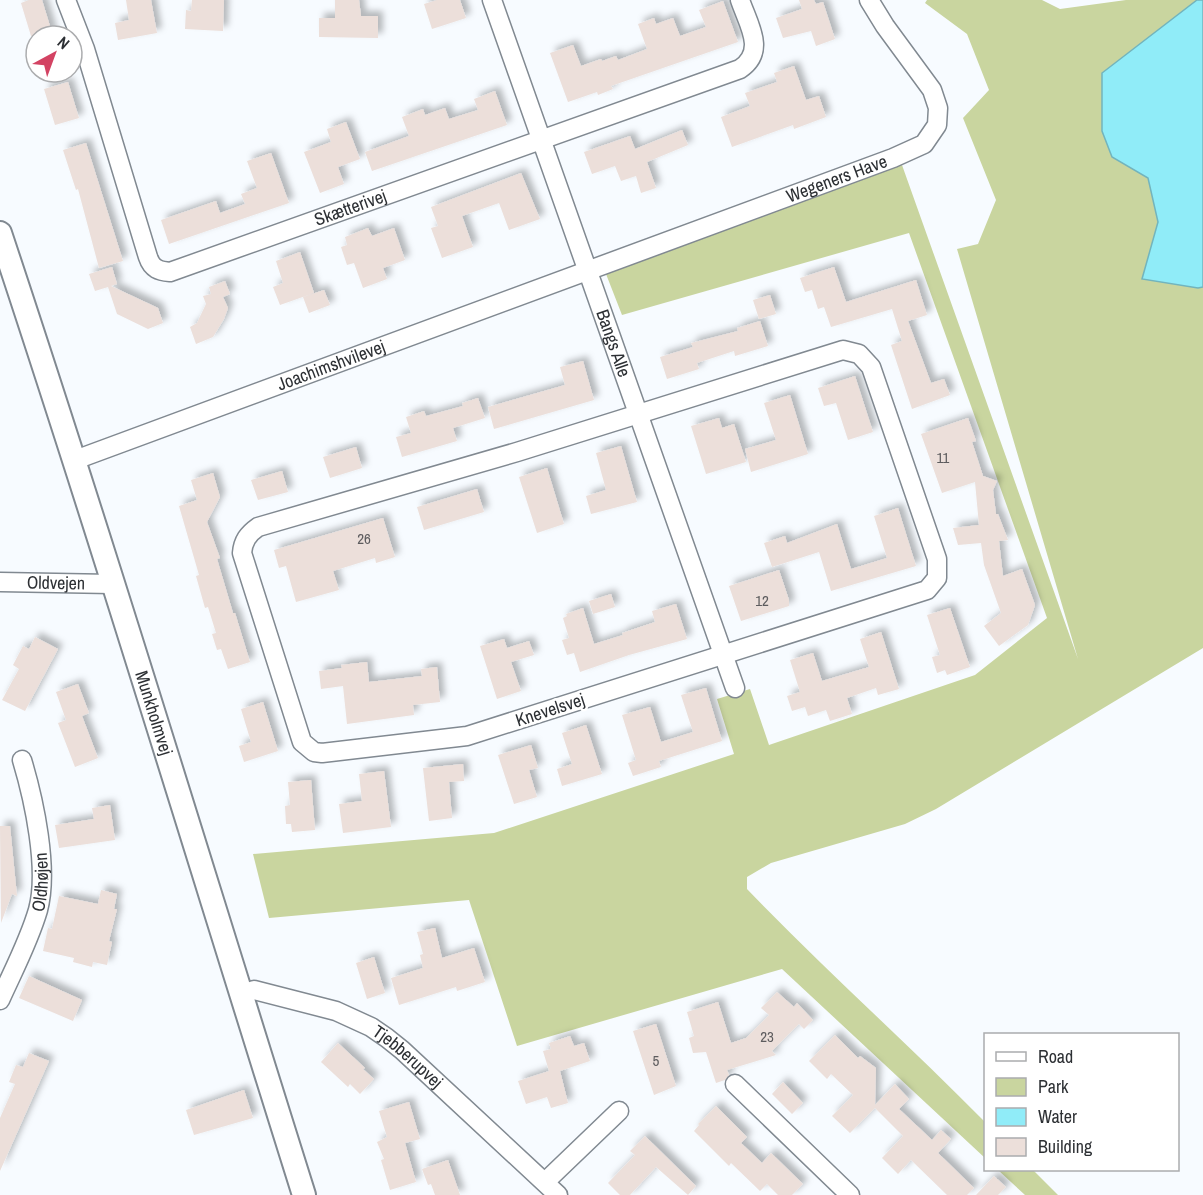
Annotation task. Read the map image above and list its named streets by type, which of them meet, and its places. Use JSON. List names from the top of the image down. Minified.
{"streets":{"street":["Wegeners Have","Skætterivej","Bangs Alle","Joachimshvilevej","Oldvejen","Knevelsvej","Munkholmvej","Oldhøjen","Tjebberupvej"]},"crossings":[["Wegeners Have","Bangs Alle"],["Wegeners Have","Joachimshvilevej"],["Skætterivej","Bangs Alle"],["Bangs Alle","Joachimshvilevej"],["Bangs Alle","Knevelsvej"],["Joachimshvilevej","Munkholmvej"],["Oldvejen","Munkholmvej"],["Munkholmvej","Tjebberupvej"]],"house_numbers":["11","26","12","23","5"],"legend":["Road","Park","Water","Building"],"north":"top right"}
